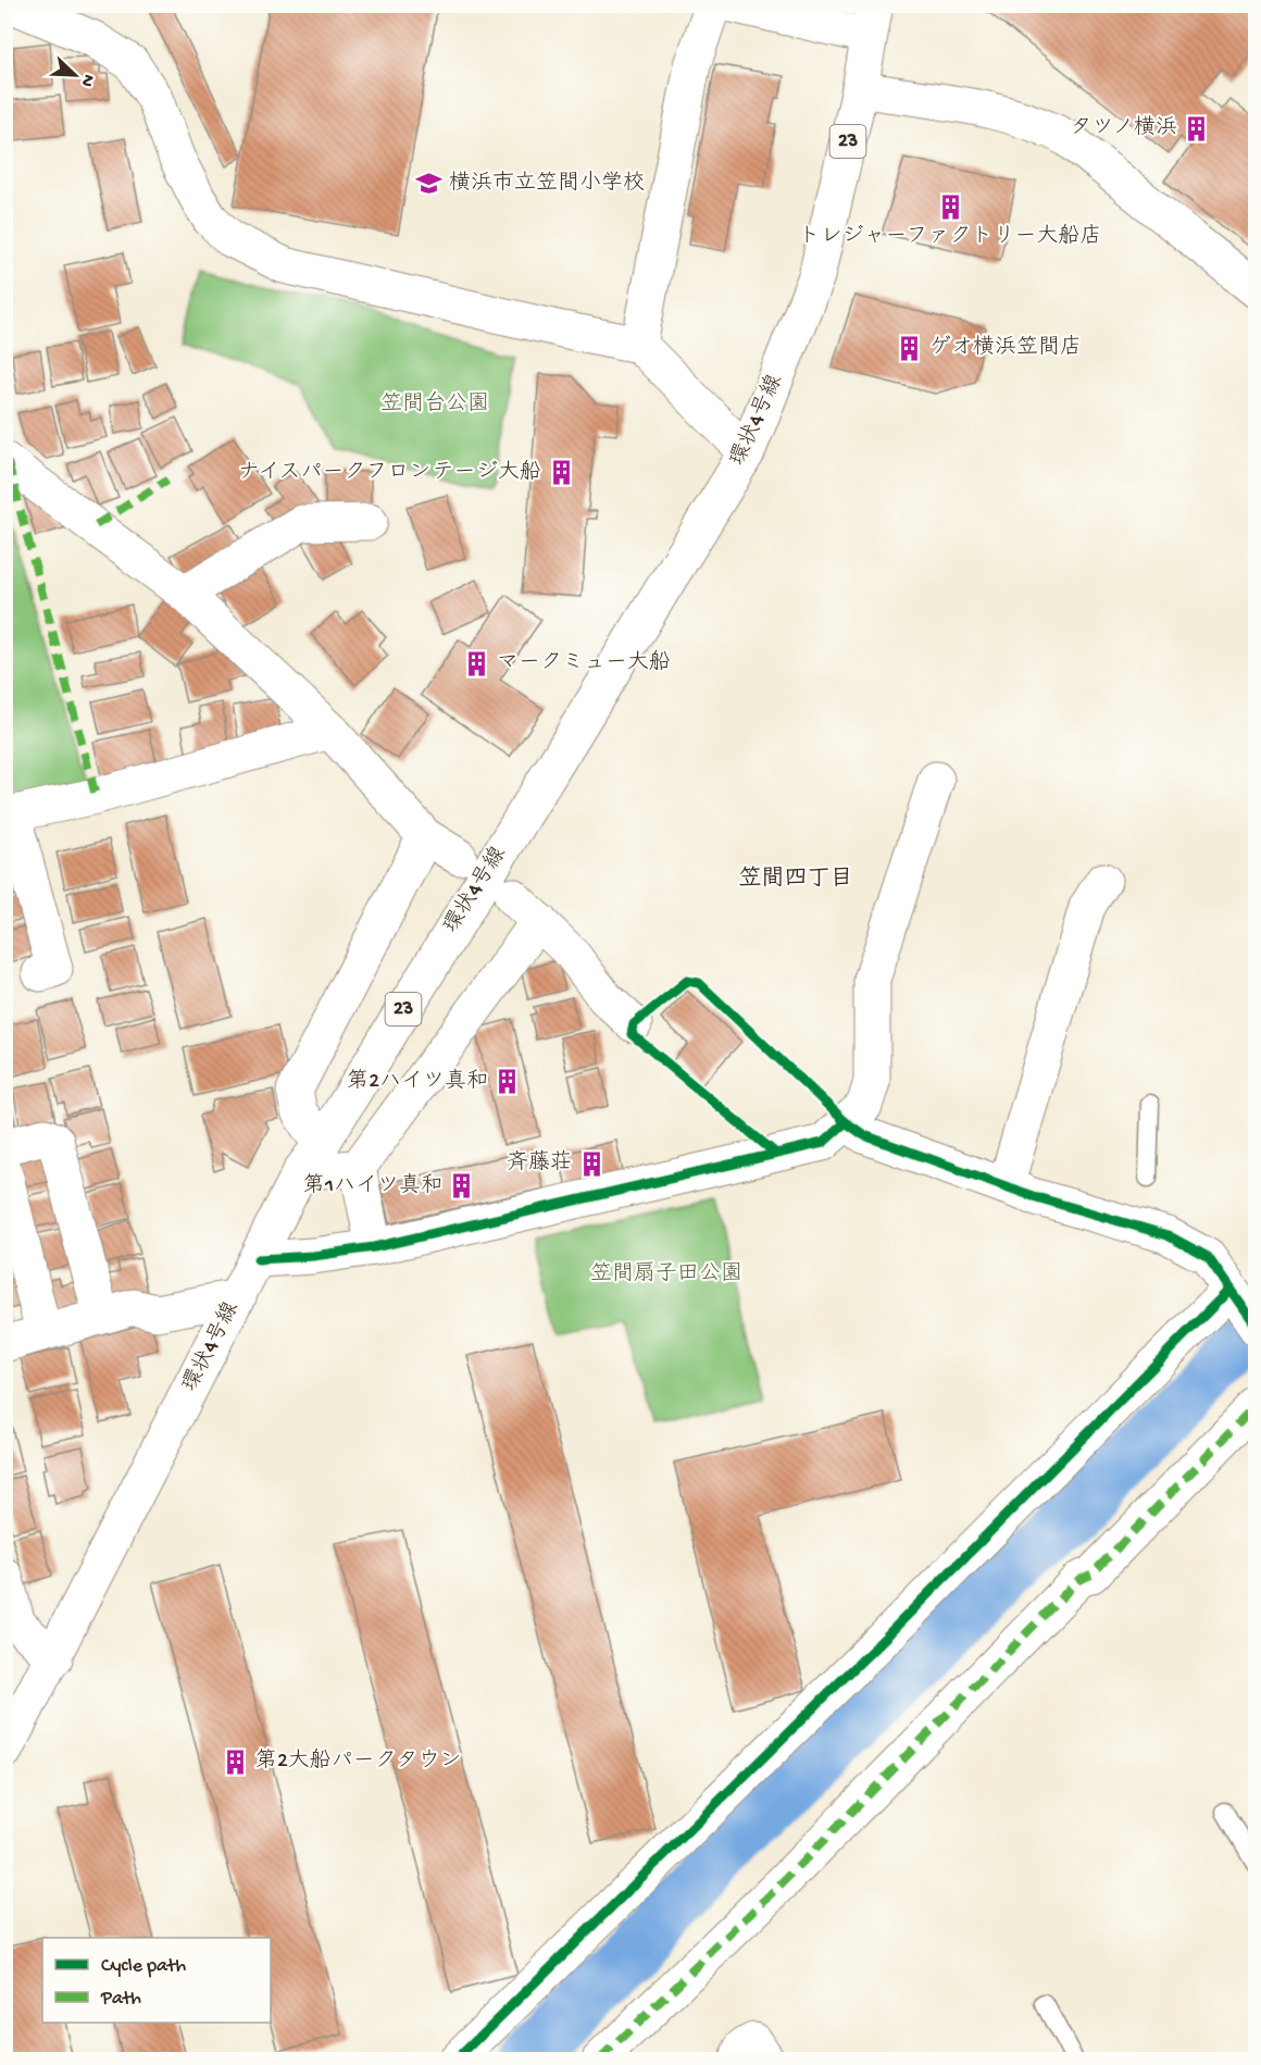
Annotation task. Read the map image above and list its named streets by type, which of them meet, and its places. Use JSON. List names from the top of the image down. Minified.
{"streets":{"street":["23","環状4号線"]},"districts":["笠間四丁目"],"parks":["笠間台公園","笠間扇子田公園"],"places":{"building":["タツノ横浜","トレジャーファクトリー大船店","ゲオ横浜笠間店","ナイスパークフロンテージ大船","マークミュー大船","第2ハイツ真和","斉藤荘","第1ハイツ真和","第2大船パークタウン"],"school or university":["横浜市立笠間小学校"]},"legend":["Cycle path","Path"],"north":"bottom right"}
